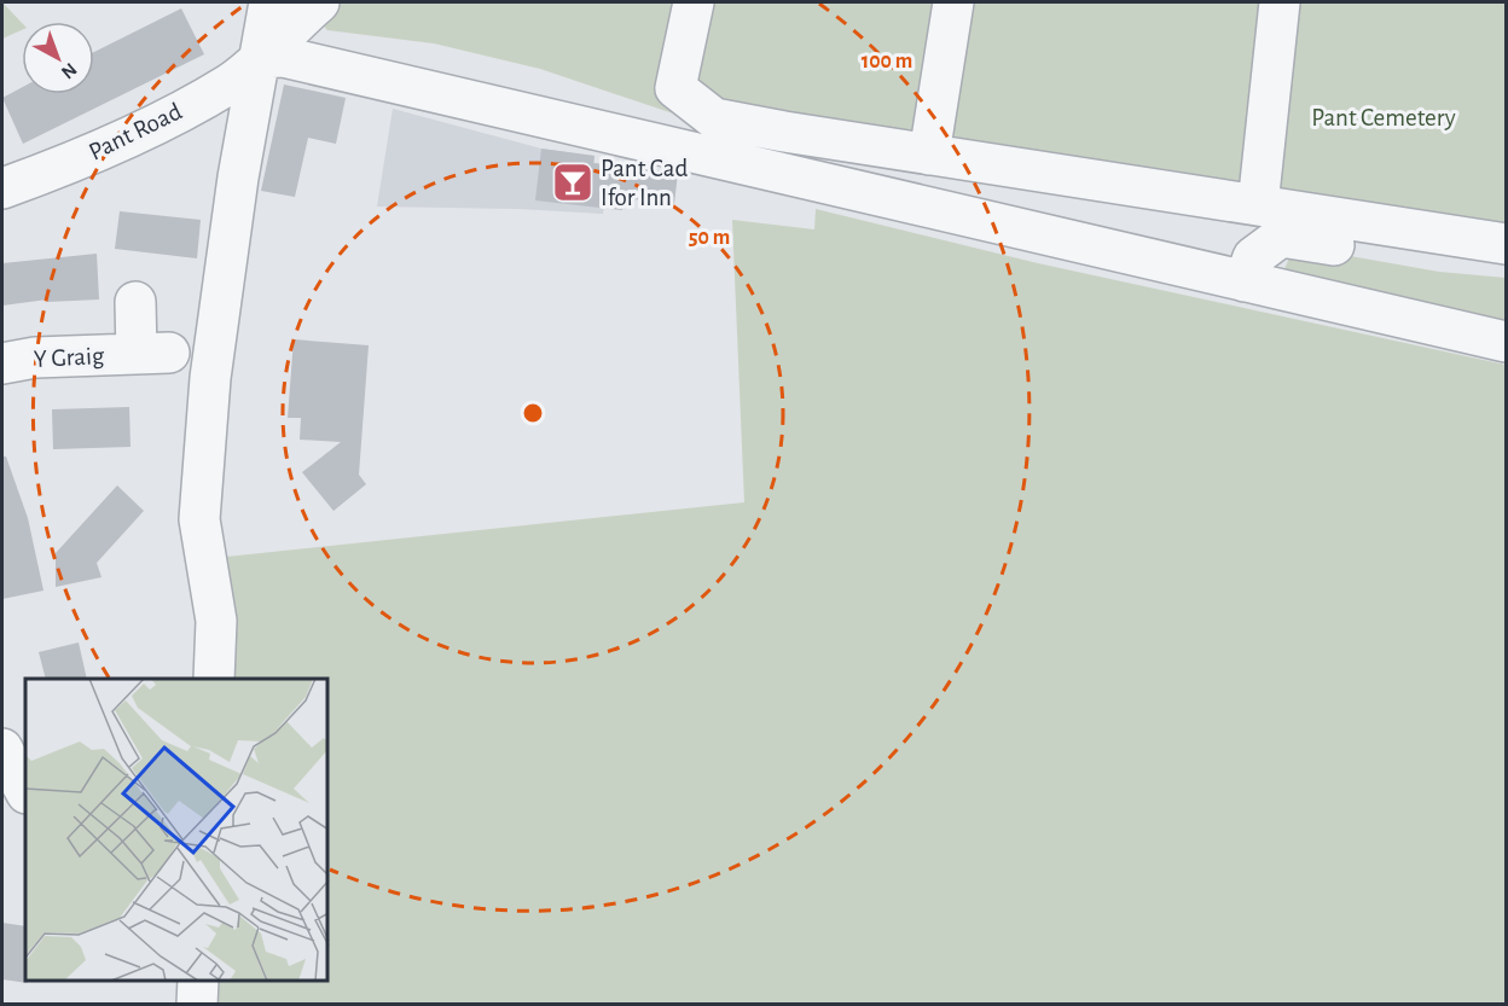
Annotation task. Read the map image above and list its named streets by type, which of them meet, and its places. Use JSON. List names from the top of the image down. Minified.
{"streets":{"street":["Pant Road","Y Graig"]},"parks":["Pant Cemetery"],"places":{"bar":["Pant Cad Ifor Inn"]},"north":"bottom right","rings":["100 m","50 m"]}
